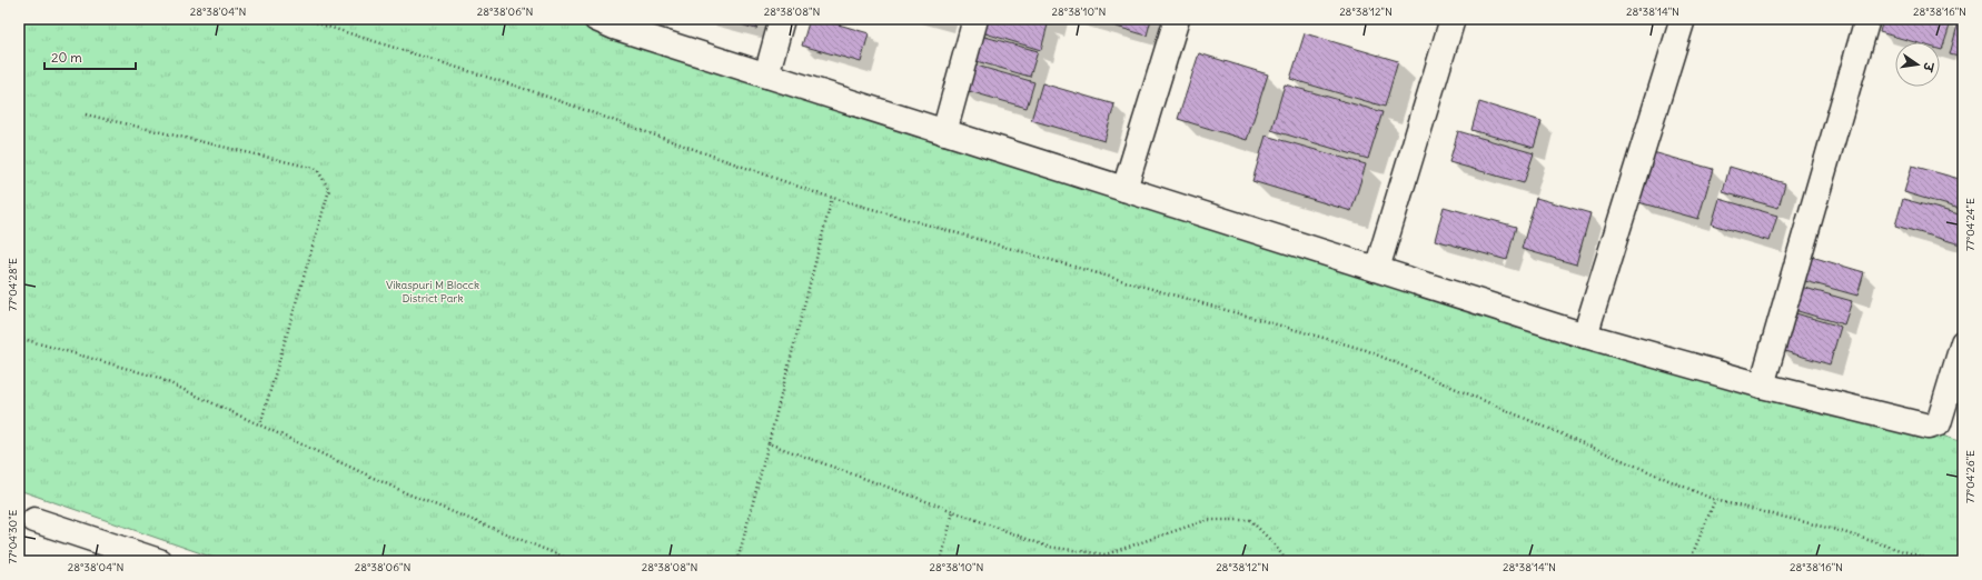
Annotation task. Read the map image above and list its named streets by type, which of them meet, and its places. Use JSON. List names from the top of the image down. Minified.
{"parks":["Vikaspuri M Blocck District Park"],"scale_bar":"20 m","north":"right","coordinates":["28°38'04\"N","28°38'06\"N","28°38'08\"N","28°38'10\"N","28°38'12\"N","28°38'14\"N","28°38'16\"N","77°04'24\"E","77°04'28\"E","77°04'26\"E","77°04'30\"E"]}
